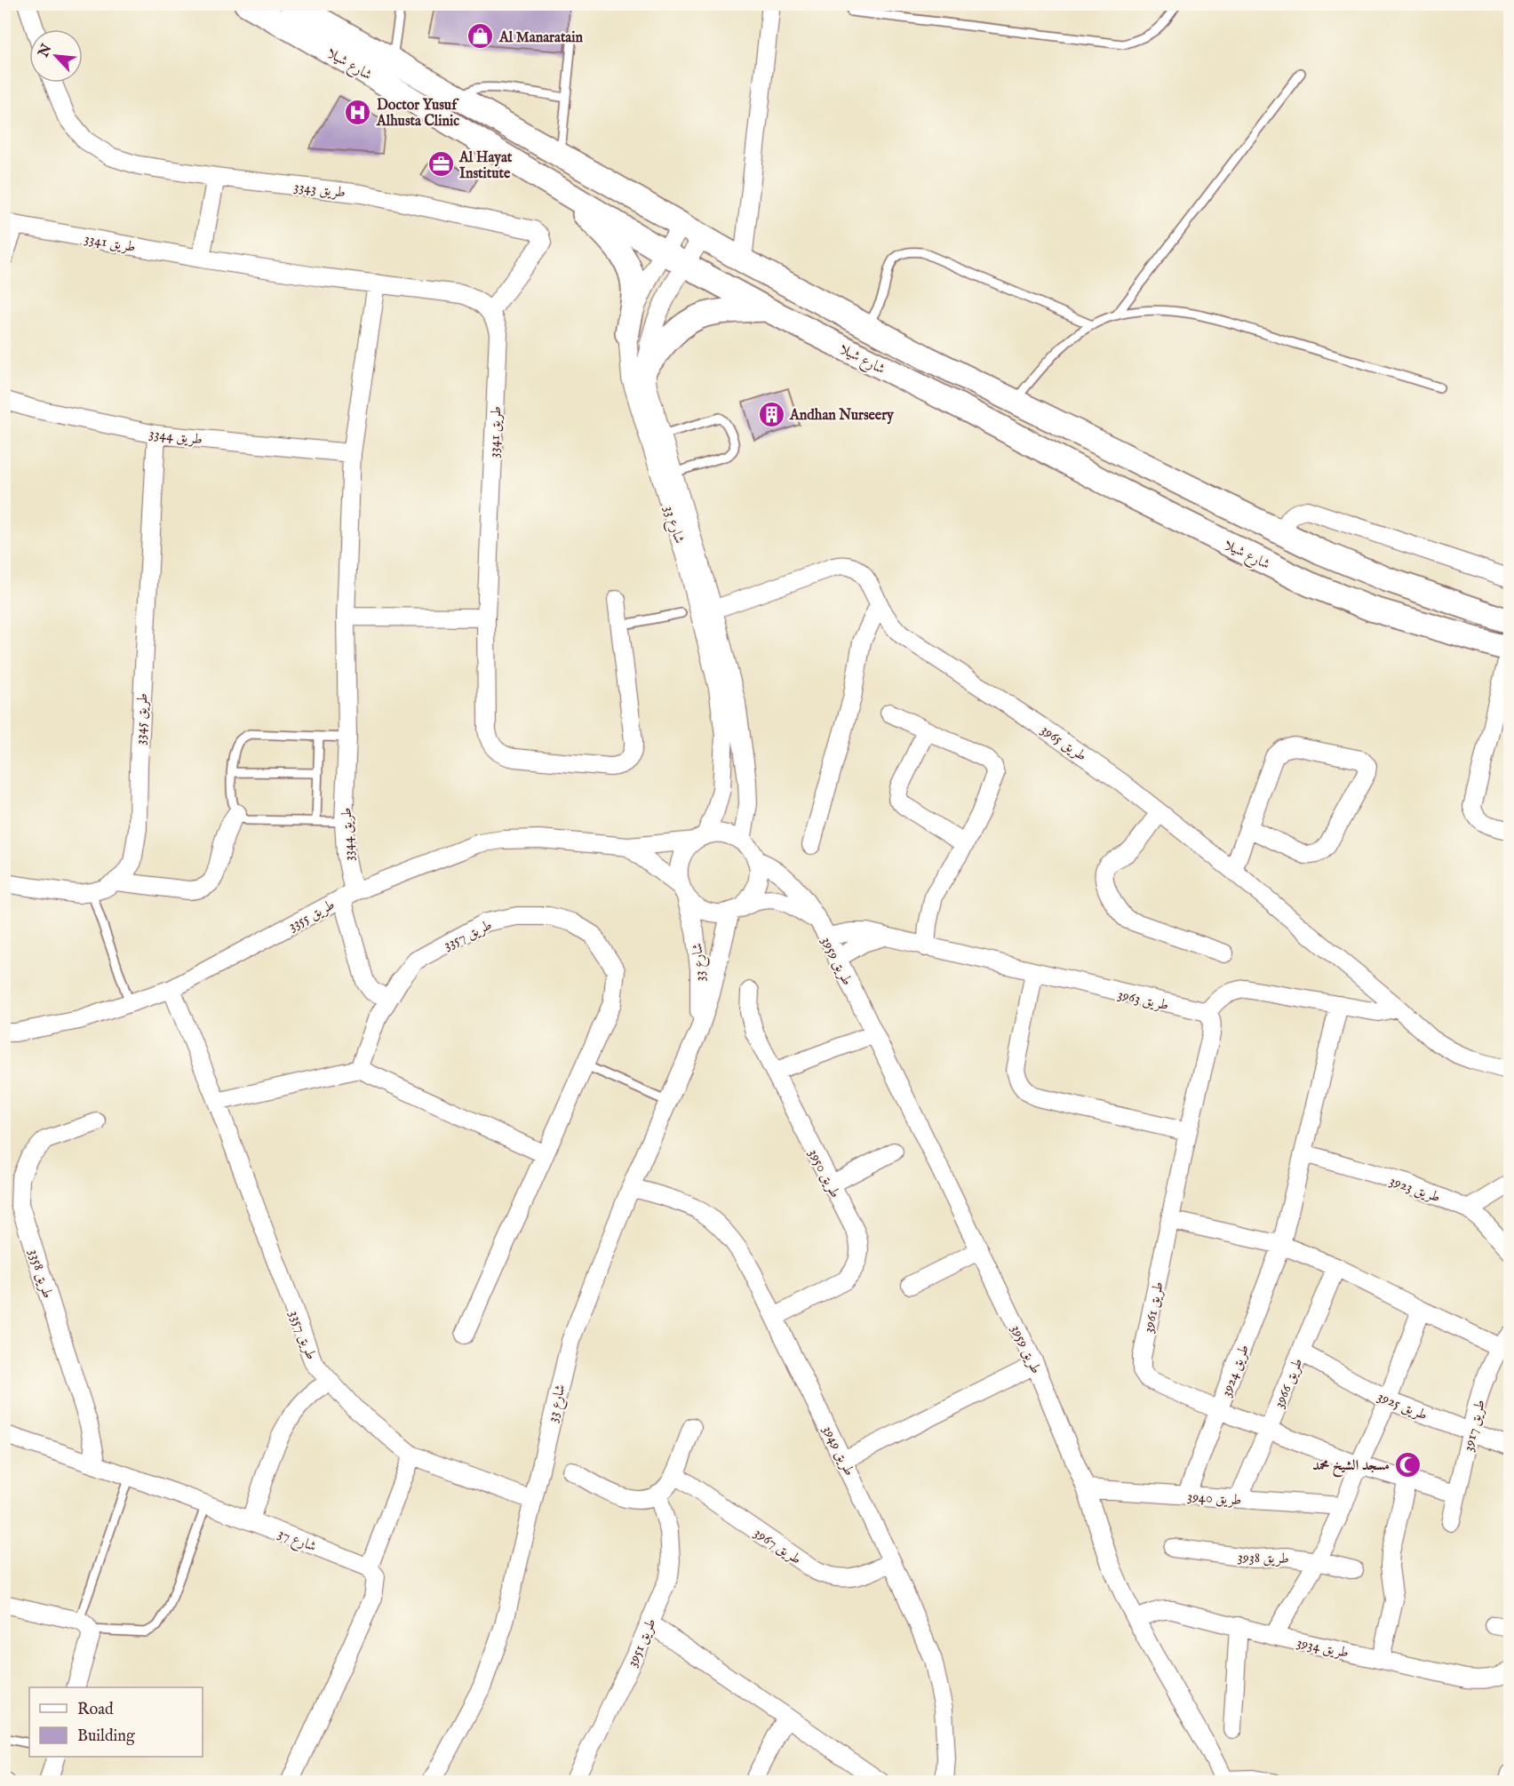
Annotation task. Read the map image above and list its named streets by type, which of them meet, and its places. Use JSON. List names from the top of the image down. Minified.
{"streets":{"main road":["شارع شيلا"],"street":["طريق 3343","طريق 3341","طريق 3344","شارع 33","طريق 3345","طريق 3965","طريق 3355","طريق 3357","طريق 3959","طريق 3963","طريق 3950","طريق 3923","طريق 3358","طريق 3961","طريق 3924","طريق 3966","طريق 3925","طريق 3917","طريق 3949","طريق 3940","شارع 37","طريق 3967","طريق 3938","طريق 3951","طريق 3934"]},"crossings":[["شارع شيلا","شارع 33"],["طريق 3343","طريق 3341"],["طريق 3341","طريق 3344"],["طريق 3344","طريق 3345"],["طريق 3344","طريق 3355"],["طريق 3344","طريق 3357"],["شارع 33","طريق 3965"],["شارع 33","طريق 3355"],["شارع 33","طريق 3357"],["شارع 33","طريق 3959"],["شارع 33","طريق 3949"],["طريق 3355","طريق 3357"],["طريق 3355","طريق 3959"],["طريق 3959","طريق 3963"],["طريق 3959","طريق 3940"],["طريق 3959","طريق 3934"],["طريق 3963","طريق 3961"],["طريق 3950","طريق 3949"],["طريق 3358","شارع 37"],["طريق 3961","طريق 3924"],["طريق 3961","طريق 3966"],["طريق 3961","طريق 3917"],["طريق 3924","طريق 3940"],["طريق 3966","طريق 3925"],["طريق 3966","طريق 3940"],["طريق 3925","طريق 3917"],["طريق 3949","طريق 3967"]],"places":{"shop":["Al Manaratain"],"hospital":["Doctor Yusuf Alhusta Clinic"],"office":["Al Hayat Institute"],"building":["Andhan Nurseery"],"mosque":["مسجد الشيخ محمد"]},"legend":["Road","Building"],"north":"top left"}
